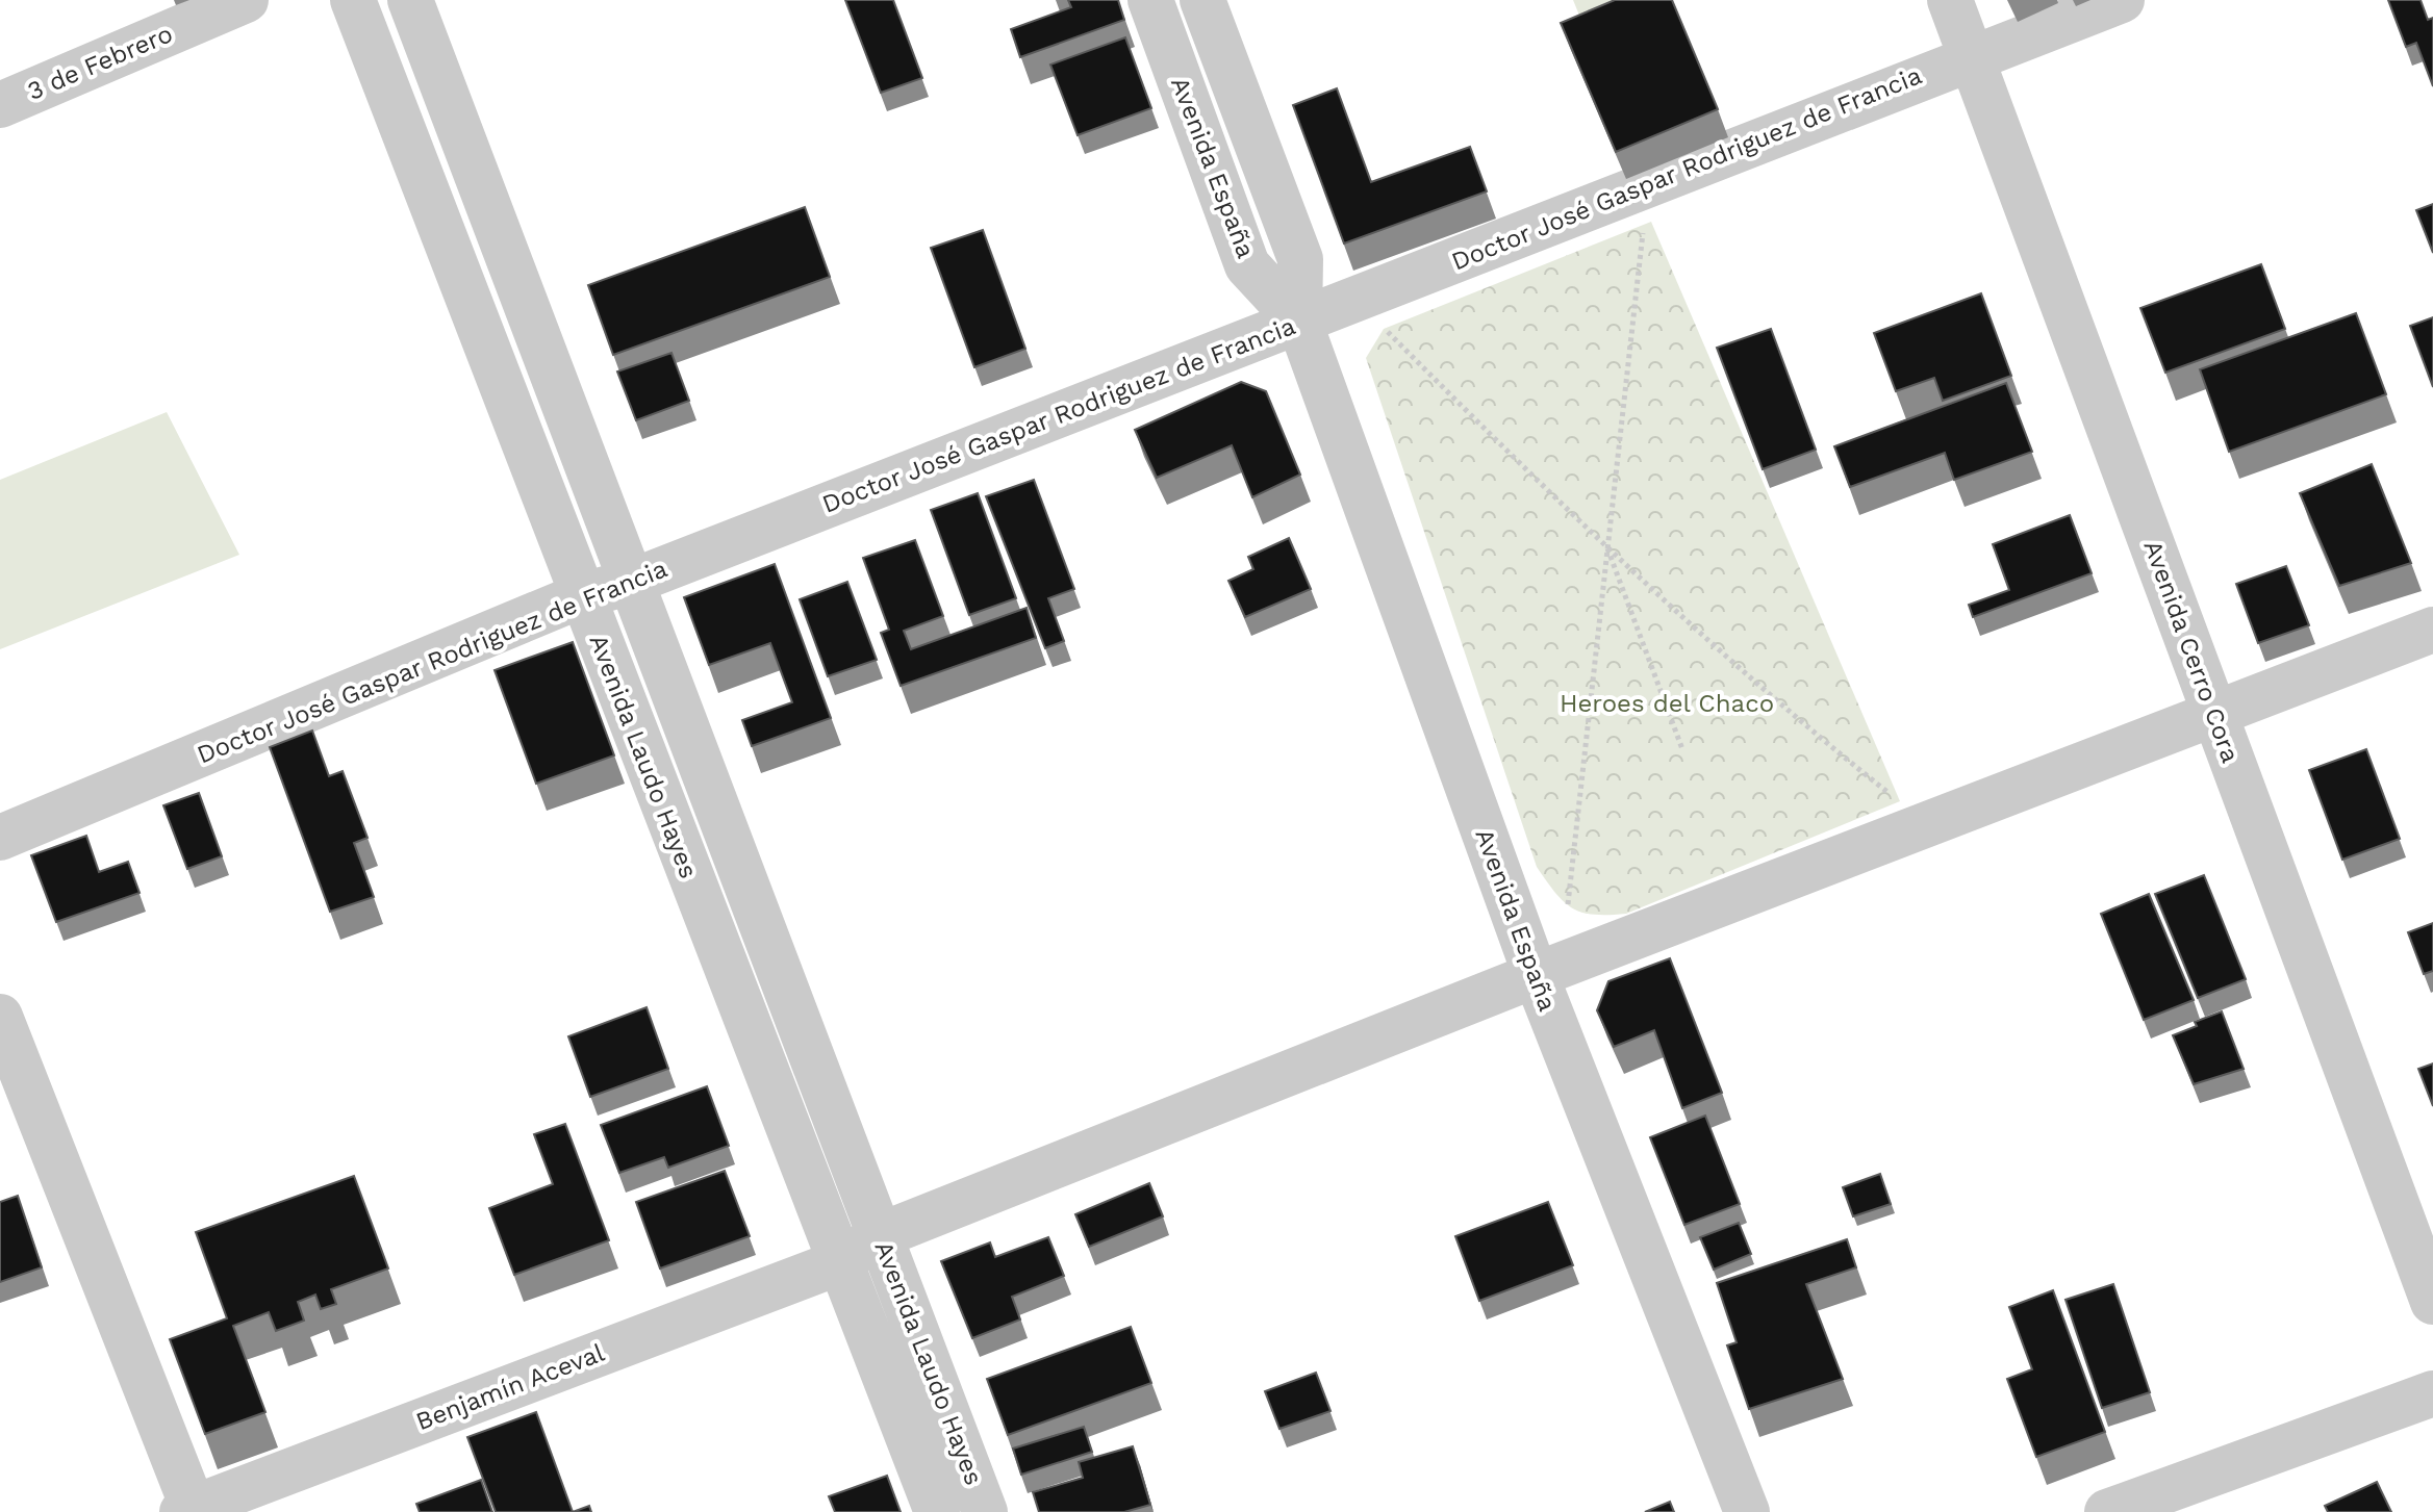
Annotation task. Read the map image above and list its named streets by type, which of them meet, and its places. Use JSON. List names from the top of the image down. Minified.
{"streets":{"street":["3 de Febrero","Avenida España","Doctor José Gaspar Rodriguez de Francia","Avenida Cerro Cora","Avenida Laudo Hayes","Benjamín Aceval"]},"crossings":[["Avenida España","Doctor José Gaspar Rodriguez de Francia"],["Avenida España","Benjamín Aceval"],["Doctor José Gaspar Rodriguez de Francia","Avenida Cerro Cora"],["Doctor José Gaspar Rodriguez de Francia","Avenida Laudo Hayes"],["Avenida Cerro Cora","Benjamín Aceval"],["Avenida Laudo Hayes","Benjamín Aceval"]],"parks":["Heroes del Chaco"]}
